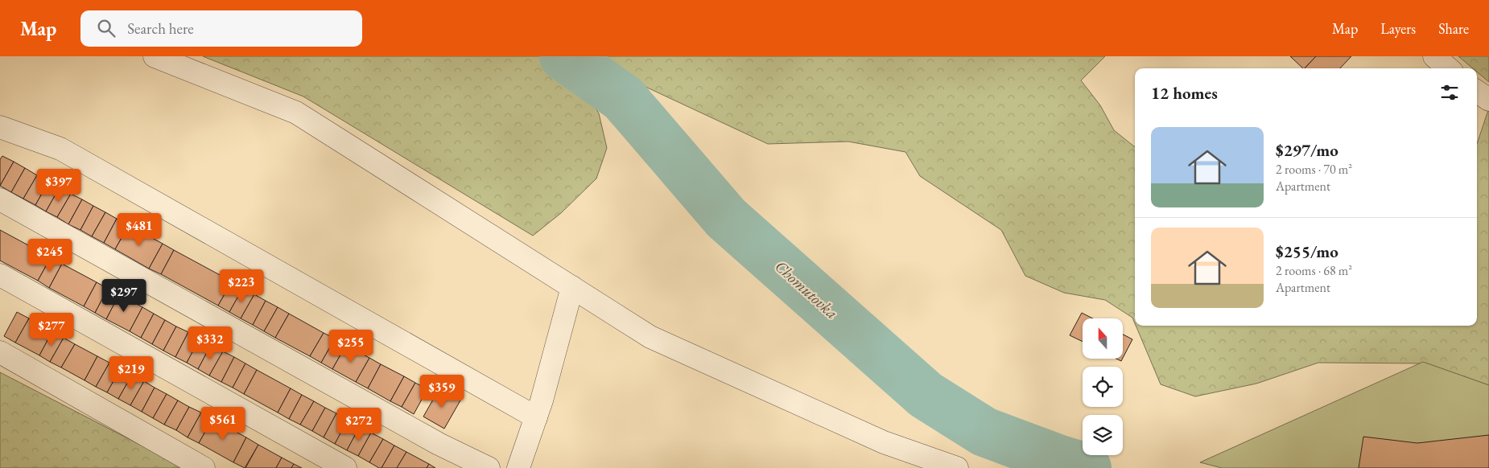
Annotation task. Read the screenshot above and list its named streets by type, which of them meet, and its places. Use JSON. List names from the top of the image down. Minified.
{"water":["Chomutovka"],"north":"top","page":{"header":"Map","search":"Search here","nav":["Map","Layers","Share"],"heading":"12 homes","list":[{"name":"$297/mo","note":"2 rooms · 70 m² · Apartment"},{"name":"$255/mo","note":"2 rooms · 68 m² · Apartment"}],"price":["$397","$481","$245","$223","$297","$277","$332","$255","$219","$359","$561","$272"]}}
